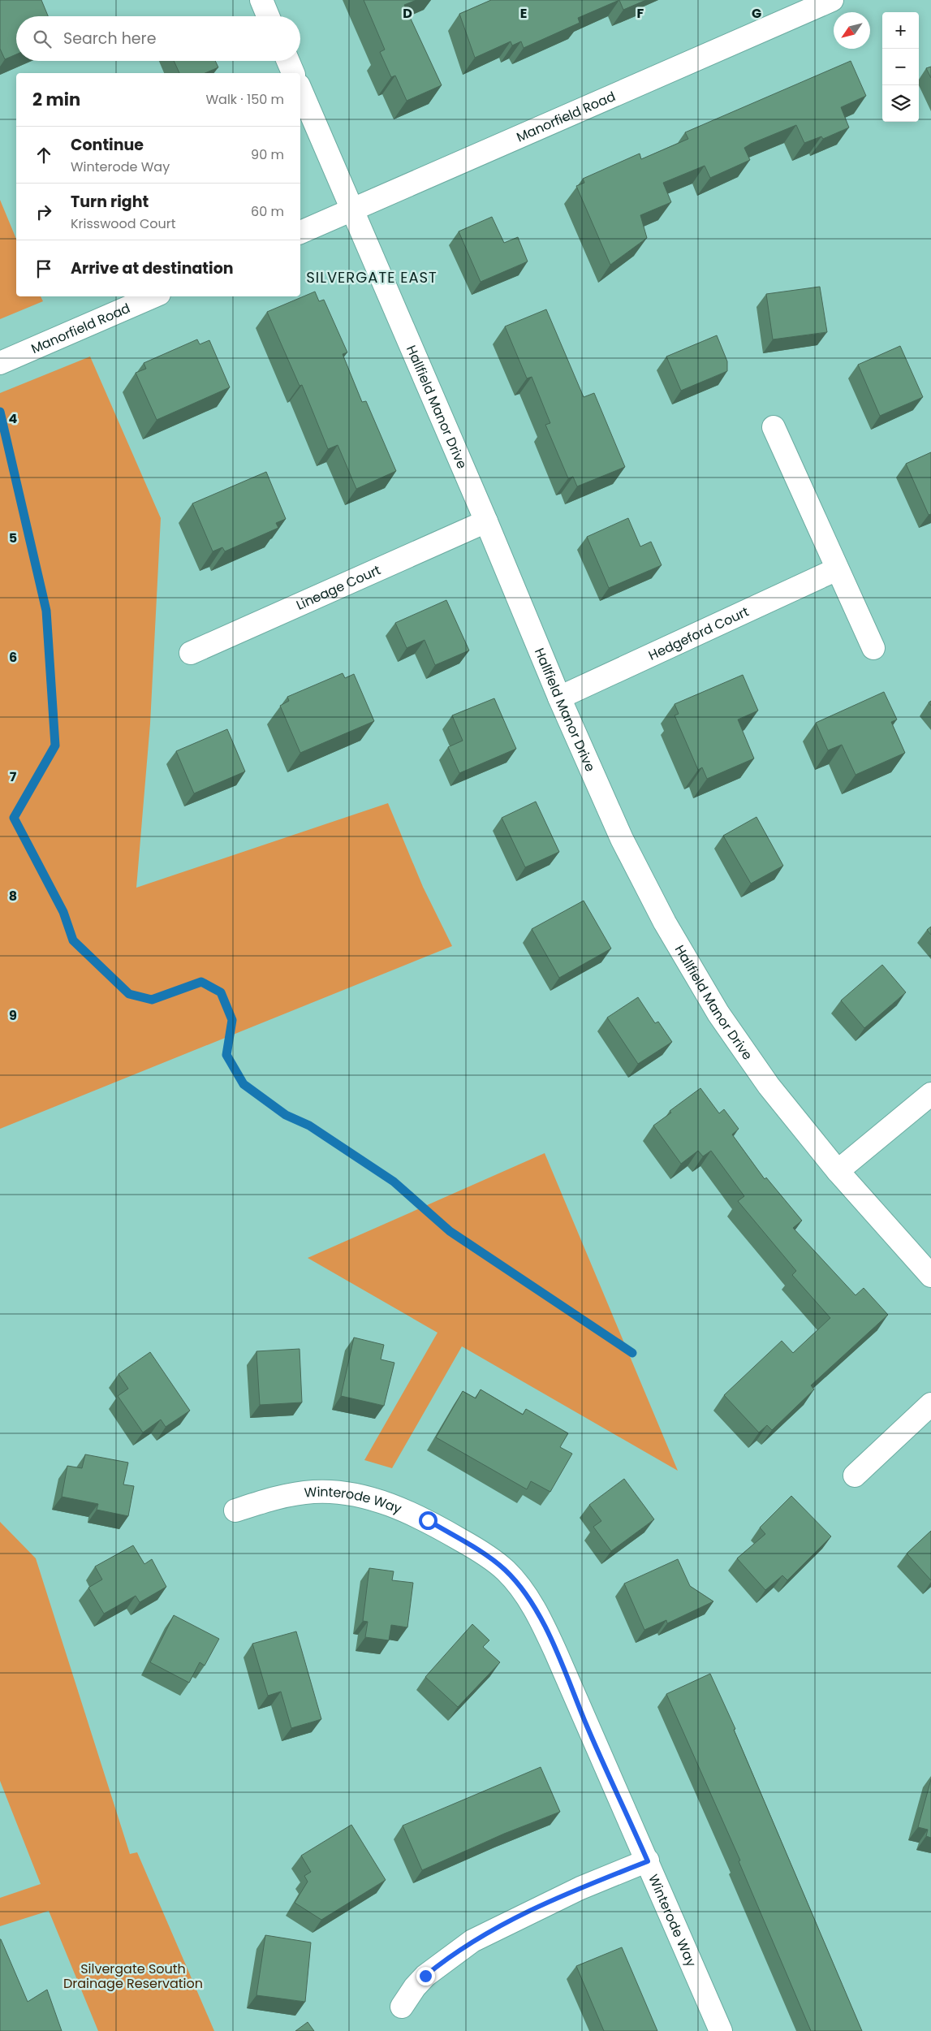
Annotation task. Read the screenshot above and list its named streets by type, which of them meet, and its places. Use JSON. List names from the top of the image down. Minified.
{"streets":{"street":["Manorfield Road","Hallfield Manor Drive","Lineage Court","Hedgeford Court","Winterode Way"]},"crossings":[["Manorfield Road","Hallfield Manor Drive"],["Hallfield Manor Drive","Lineage Court"],["Hallfield Manor Drive","Hedgeford Court"]],"districts":["SILVERGATE EAST"],"parks":["Silvergate South Drainage Reservation"],"north":"bottom left","page":{"map_buttons":["+","−"],"search":"Search here","heading":["2 min","Walk · 150 m"],"list":[["Continue","Winterode Way","90 m"],["Turn right","Krisswood Court","60 m"],"Arrive at destination"]},"grid":{"columns":["D","E","F","G"],"rows":["4","5","6","7","8","9"]}}
